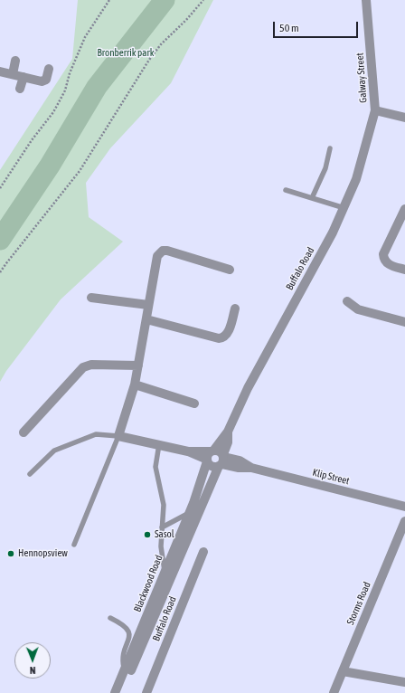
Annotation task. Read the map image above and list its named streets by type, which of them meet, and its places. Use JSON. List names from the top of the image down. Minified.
{"streets":{"street":["Galway Street","Buffalo Road","Klip Street","Blackwood Road","Storms Road"]},"crossings":[["Galway Street","Buffalo Road"],["Buffalo Road","Klip Street"],["Buffalo Road","Blackwood Road"],["Klip Street","Blackwood Road"]],"parks":["Bronberrik park"],"places":["Sasol","Hennopsview"],"scale_bar":"50 m","north":"bottom"}
